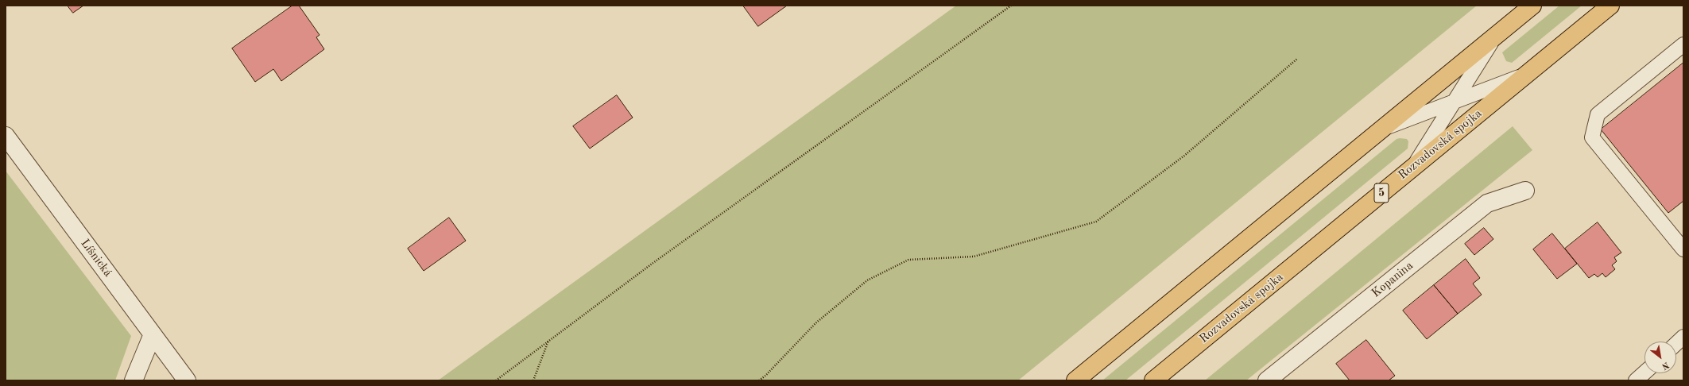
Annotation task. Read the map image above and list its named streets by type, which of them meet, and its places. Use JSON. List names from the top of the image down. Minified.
{"streets":{"highway":["Rozvadovská spojka","5"],"street":["Líšnická","Kopanina"]},"crossings":[["Rozvadovská spojka","5"]],"north":"bottom right"}
